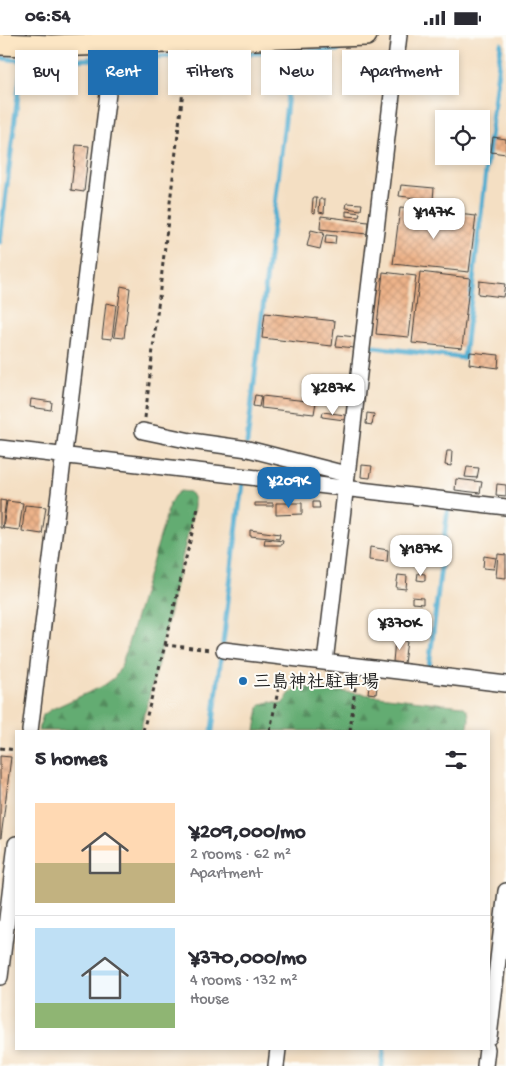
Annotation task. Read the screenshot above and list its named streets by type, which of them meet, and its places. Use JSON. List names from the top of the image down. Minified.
{"places":["三島神社駐車場"],"page":{"status":"06:54","chip":["Buy","Rent","Filters","New","Apartment"],"price":["¥147K","¥287K","¥209K","¥187K","¥370K"],"heading":"5 homes","list":[{"name":"¥209,000/mo","note":"2 rooms · 62 m² · Apartment"},{"name":"¥370,000/mo","note":"4 rooms · 132 m² · House"}]}}
